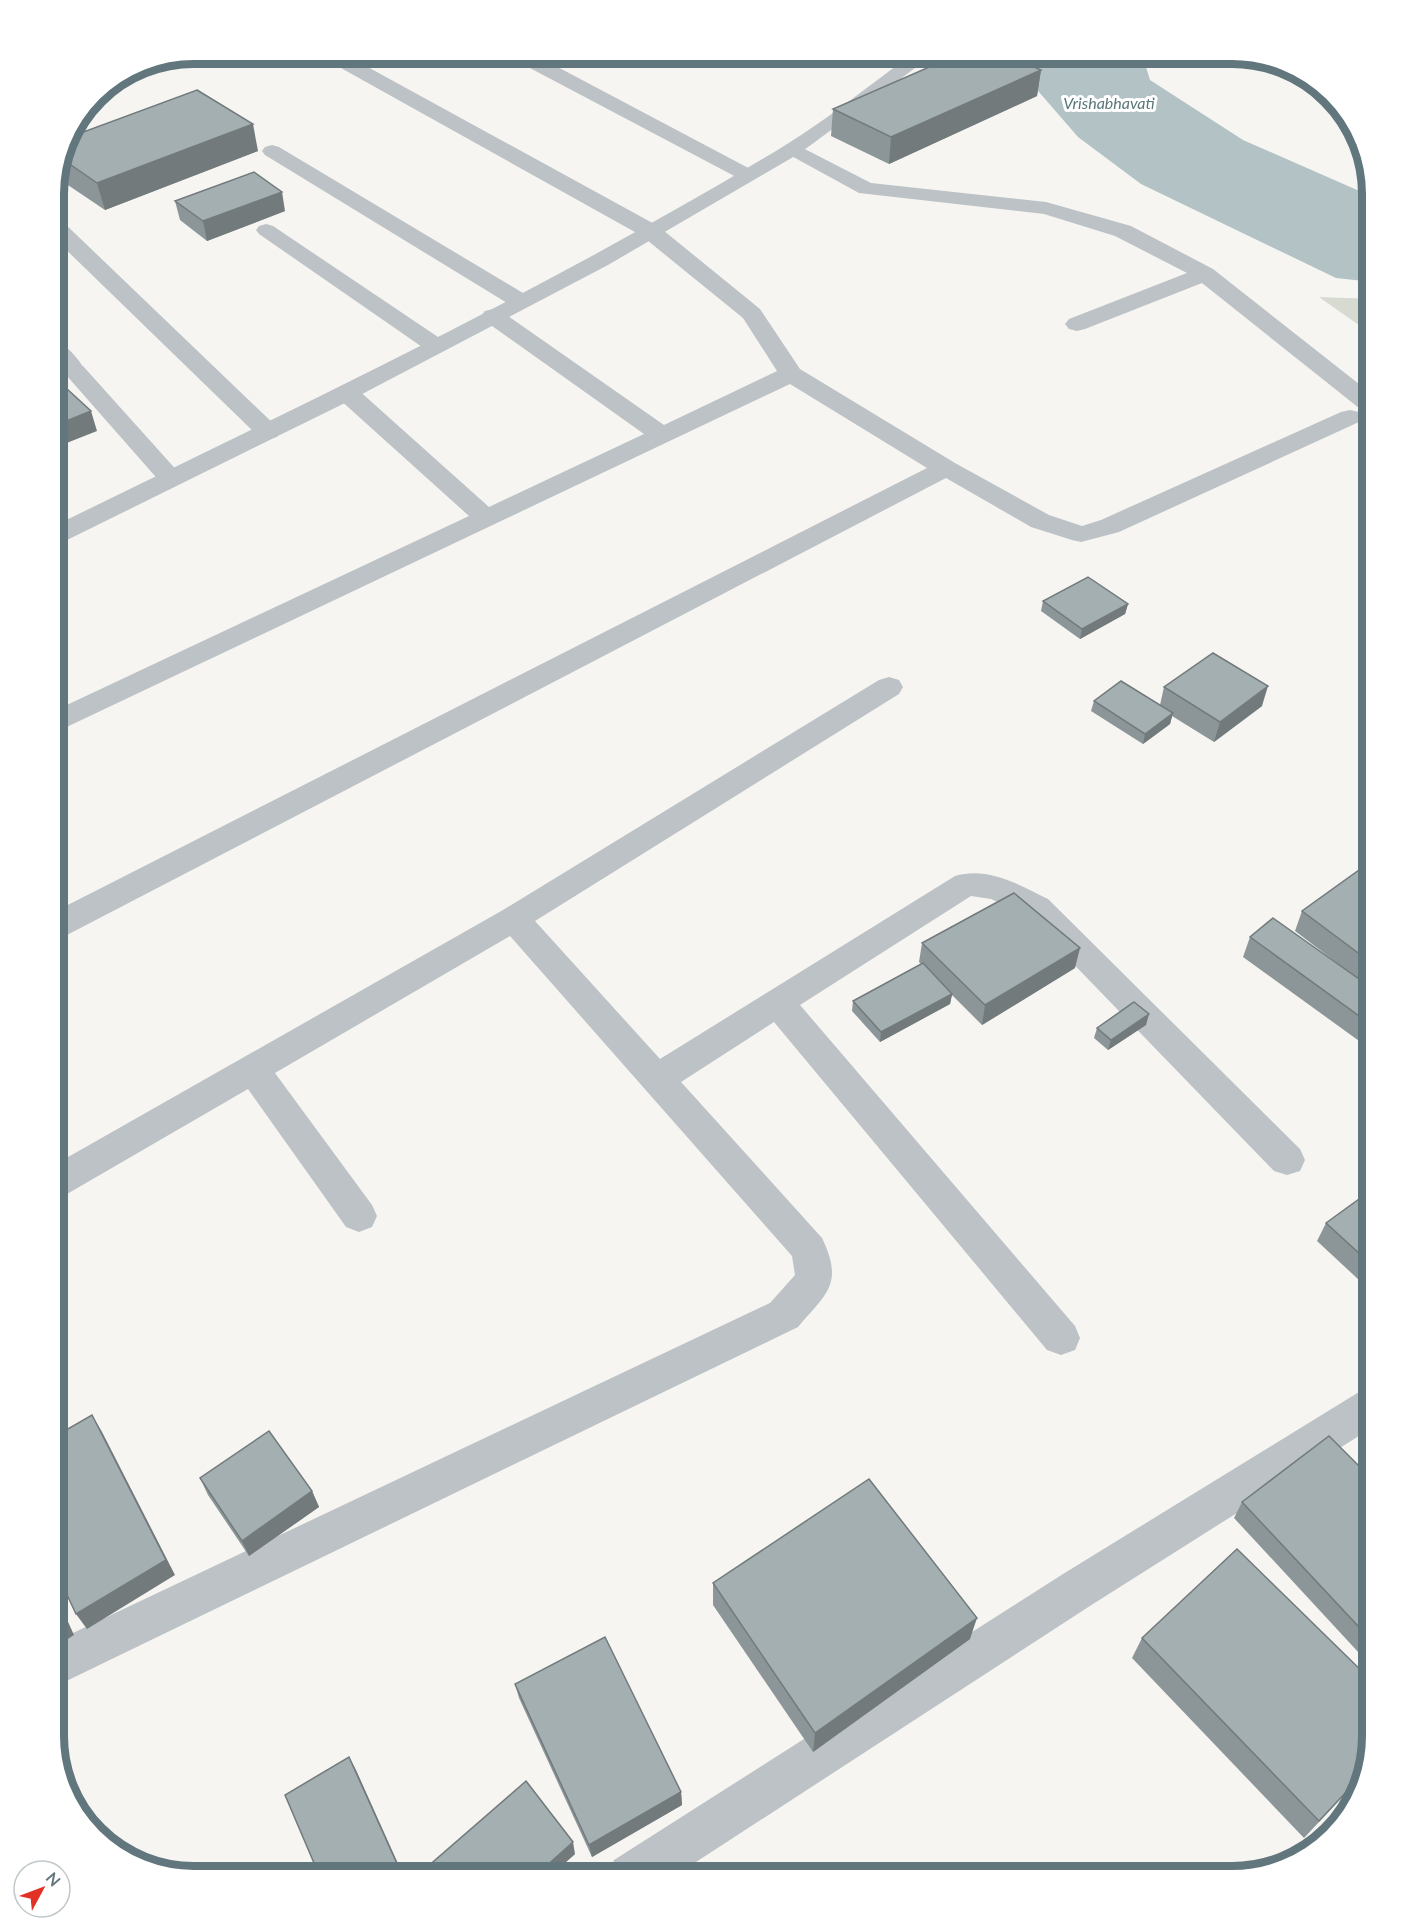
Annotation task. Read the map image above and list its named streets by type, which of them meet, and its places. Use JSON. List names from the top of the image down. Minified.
{"water":["Vrishabhavati"],"north":"top right"}
